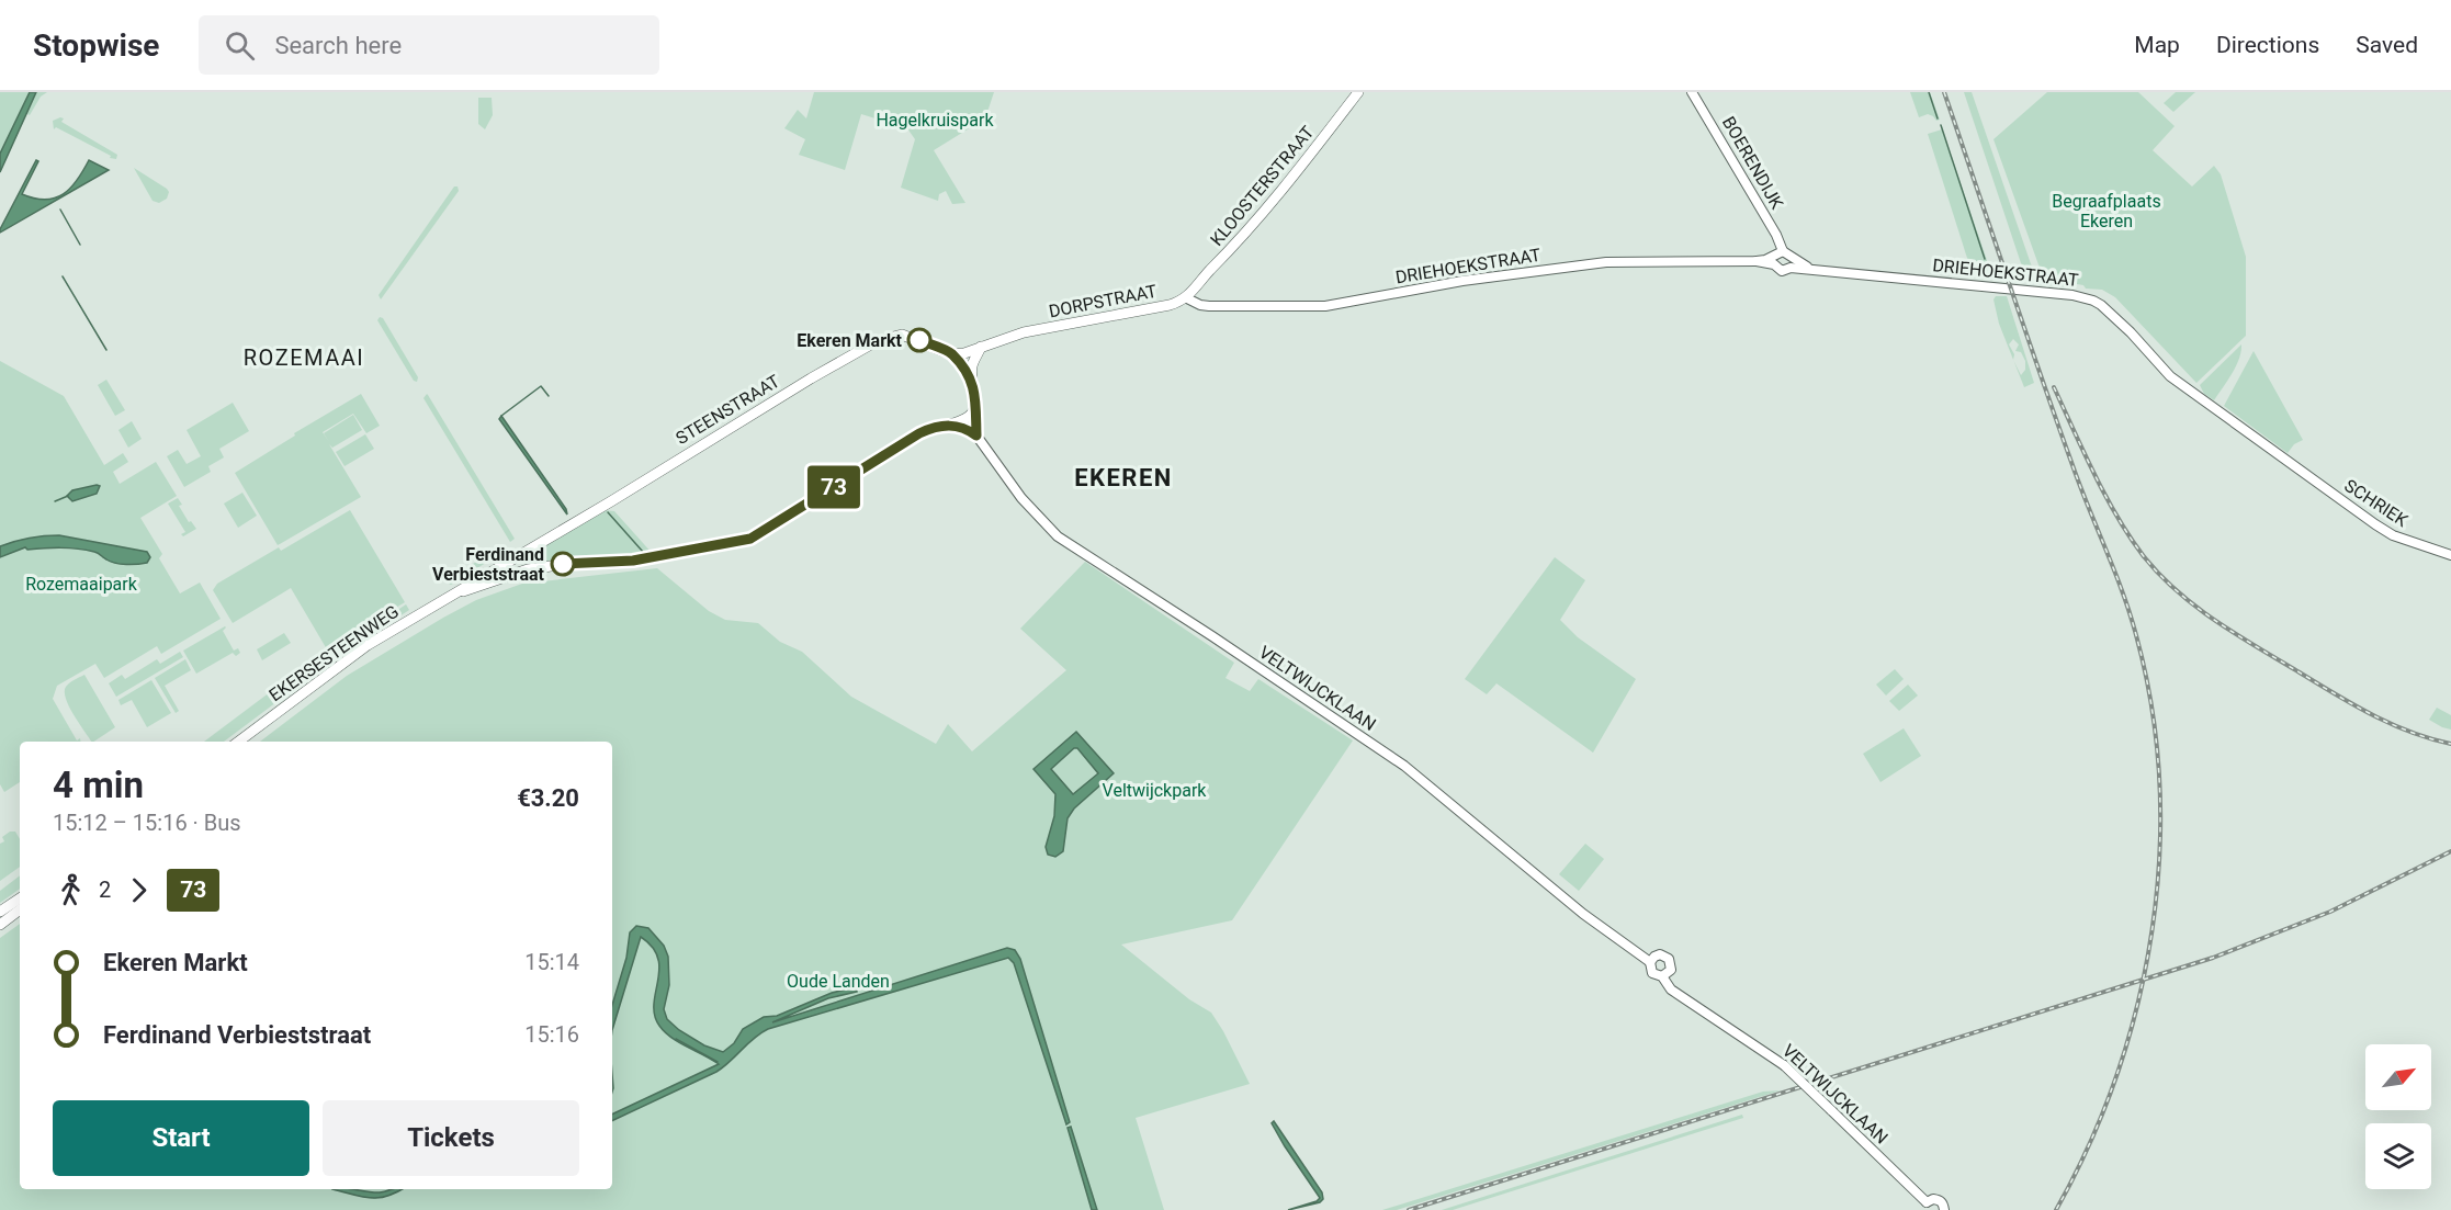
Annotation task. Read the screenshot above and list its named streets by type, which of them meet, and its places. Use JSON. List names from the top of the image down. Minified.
{"streets":{"main road":["KLOOSTERSTRAAT","DORPSTRAAT","STEENSTRAAT","EKERSESTEENWEG"],"street":["BOERENDIJK","DRIEHOEKSTRAAT","SCHRIEK","VELTWIJCKLAAN"]},"crossings":[["BOERENDIJK","DRIEHOEKSTRAAT"],["KLOOSTERSTRAAT","DRIEHOEKSTRAAT"],["KLOOSTERSTRAAT","DORPSTRAAT"],["DRIEHOEKSTRAAT","DORPSTRAAT"],["DRIEHOEKSTRAAT","SCHRIEK"],["DORPSTRAAT","STEENSTRAAT"],["STEENSTRAAT","EKERSESTEENWEG"],["EKERSESTEENWEG","VELTWIJCKLAAN"]],"districts":["ROZEMAAI","EKEREN"],"parks":["Hagelkruispark","Begraafplaats Ekeren","Rozemaaipark","Veltwijckpark","Oude Landen"],"places":["Ekeren Markt","Ferdinand Verbieststraat"],"lines":["bus line 73"],"north":"top right","page":{"header":"Stopwise","search":"Search here","nav":["Map","Directions","Saved"],"on_map":"73","heading":["4 min","15:12 – 15:16 · Bus","€3.20"],"legs":["2","73"],"list":[{"name":"Ekeren Markt","value":"15:14"},{"name":"Ferdinand Verbieststraat","value":"15:16"}],"buttons":["Start","Tickets"]}}
